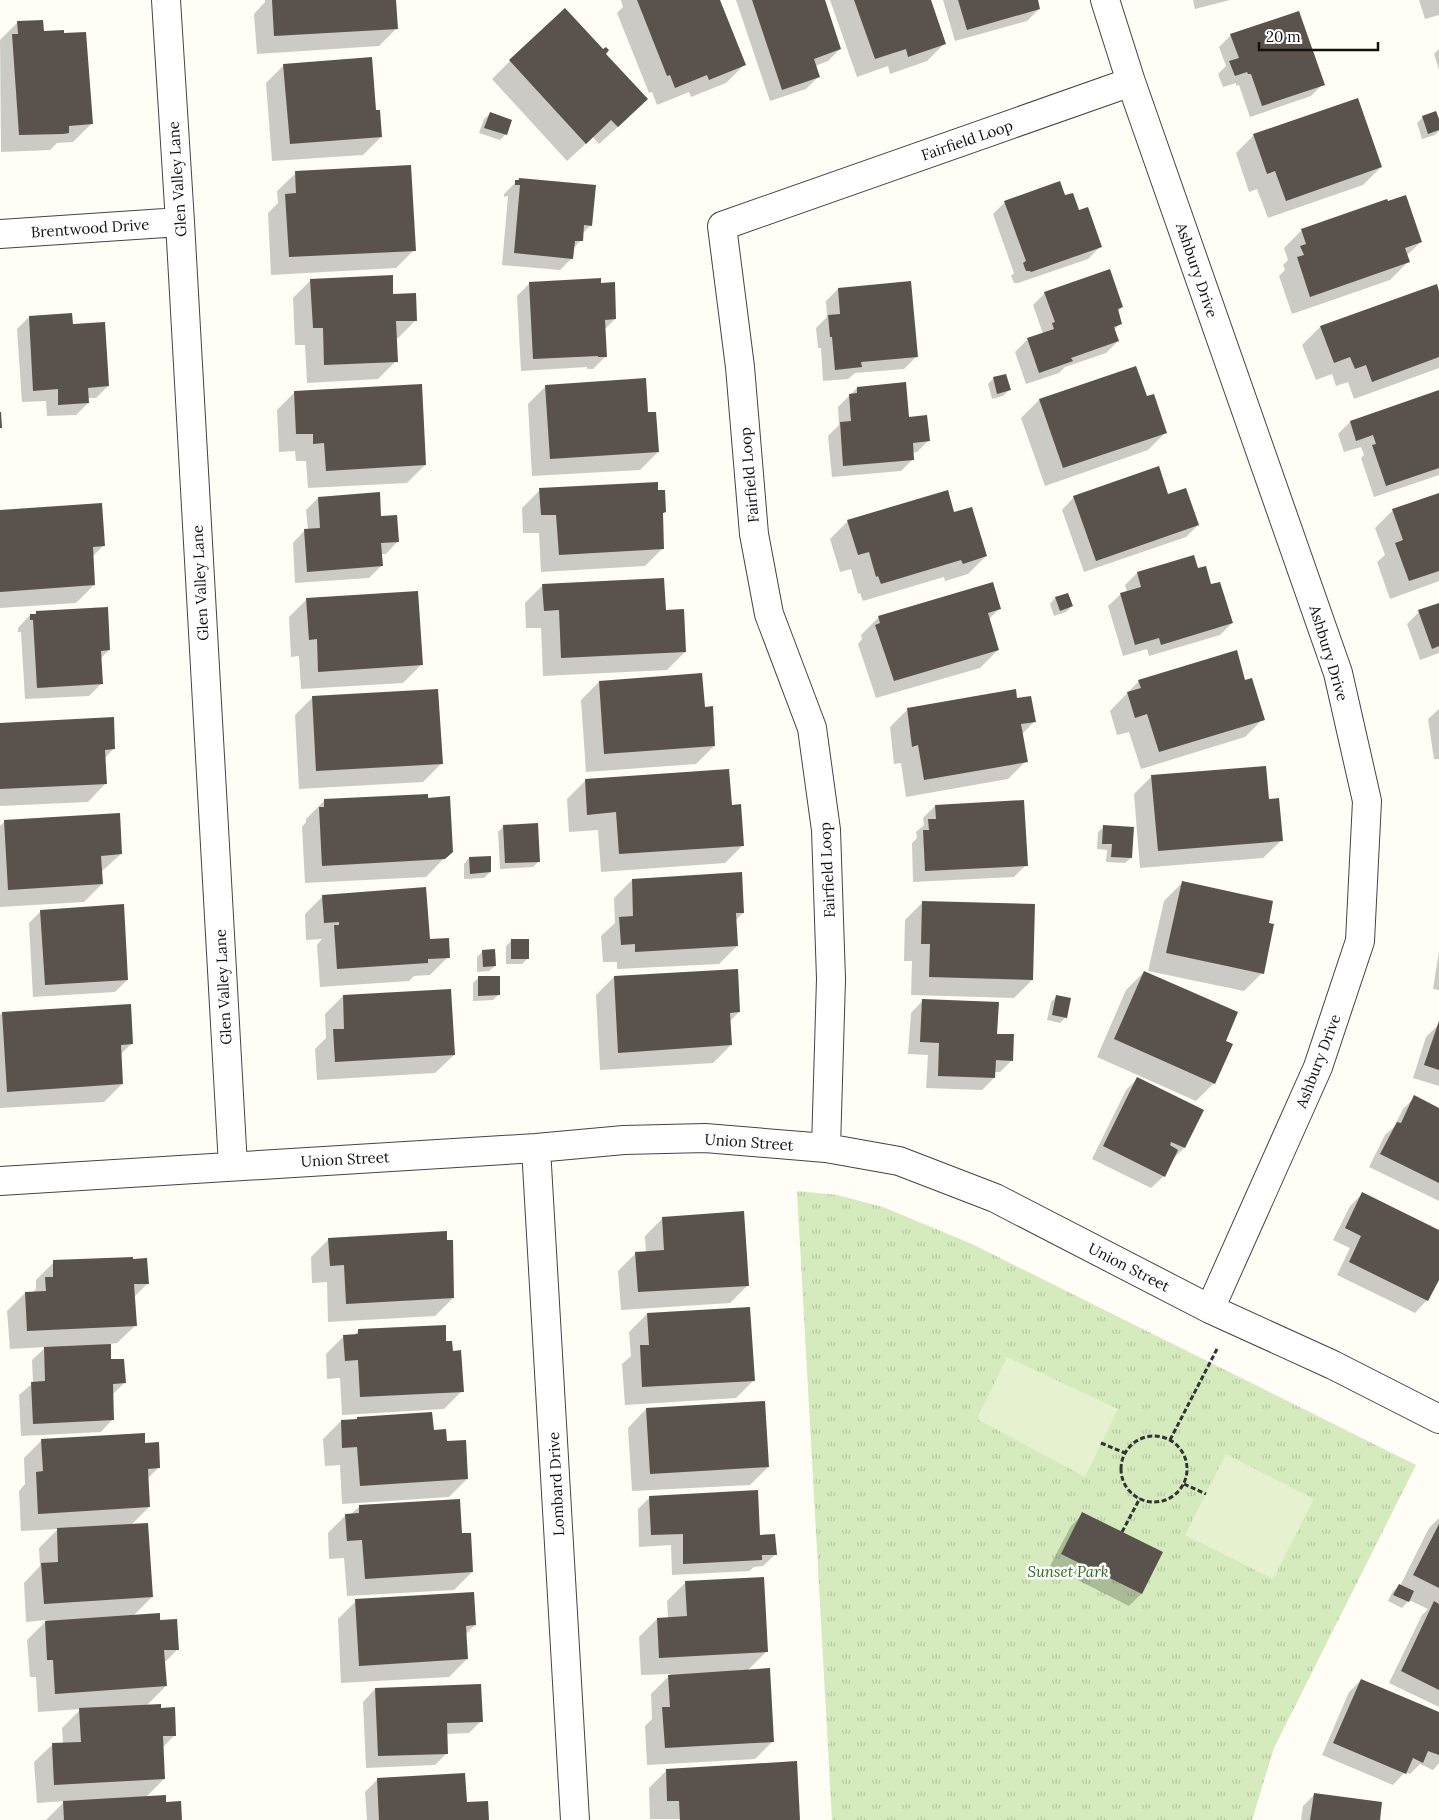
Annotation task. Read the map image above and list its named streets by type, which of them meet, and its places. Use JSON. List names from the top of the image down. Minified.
{"streets":{"street":["Fairfield Loop","Glen Valley Lane","Brentwood Drive","Ashbury Drive","Union Street","Lombard Drive"]},"crossings":[["Fairfield Loop","Ashbury Drive"],["Fairfield Loop","Union Street"],["Glen Valley Lane","Brentwood Drive"],["Glen Valley Lane","Union Street"],["Ashbury Drive","Union Street"],["Union Street","Lombard Drive"]],"parks":["Sunset Park"],"scale_bar":"20 m"}
